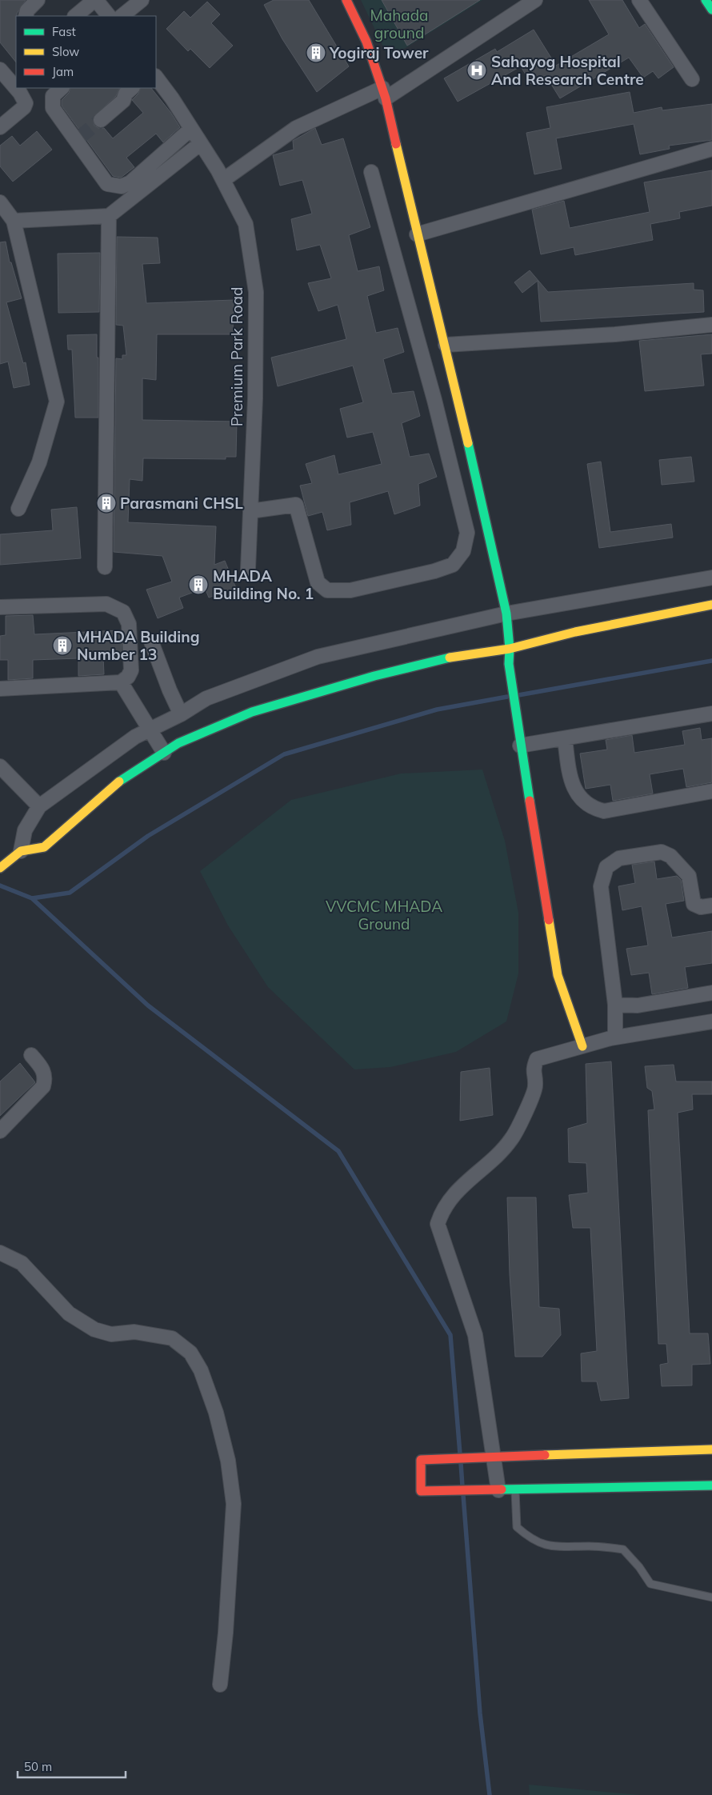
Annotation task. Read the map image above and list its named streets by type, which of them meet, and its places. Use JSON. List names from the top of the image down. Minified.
{"streets":{"street":["Premium Park Road"]},"parks":["Mahada ground","VVCMC MHADA Ground"],"places":{"building":["Yogiraj Tower","Parasmani CHSL","MHADA Building No. 1","MHADA Building Number 13"],"hospital":["Sahayog Hospital And Research Centre"]},"legend":["Fast","Slow","Jam"],"scale_bar":"50 m"}
